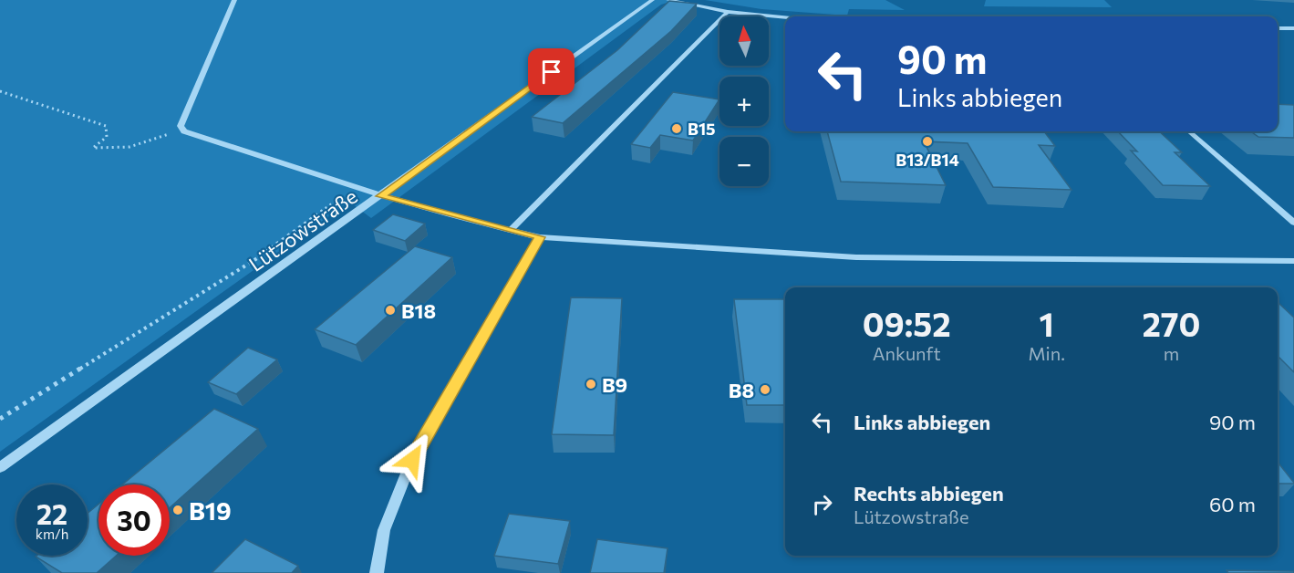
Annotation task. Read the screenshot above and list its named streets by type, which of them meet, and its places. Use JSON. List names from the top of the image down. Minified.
{"streets":{"street":["Lützowstraße"]},"places":["B15","B13/B14","B18","B9","B8","B19"],"north":"top","page":{"map_buttons":["+","−"],"turn":["90 m","Links abbiegen"],"eta":["09:52","Ankunft","1","Min.","270","m"],"list":[{"name":"Links abbiegen","value":"90 m"},{"name":"Rechts abbiegen","note":"Lützowstraße","value":"60 m"}],"speed":"22 km/h","limit":"30"}}
